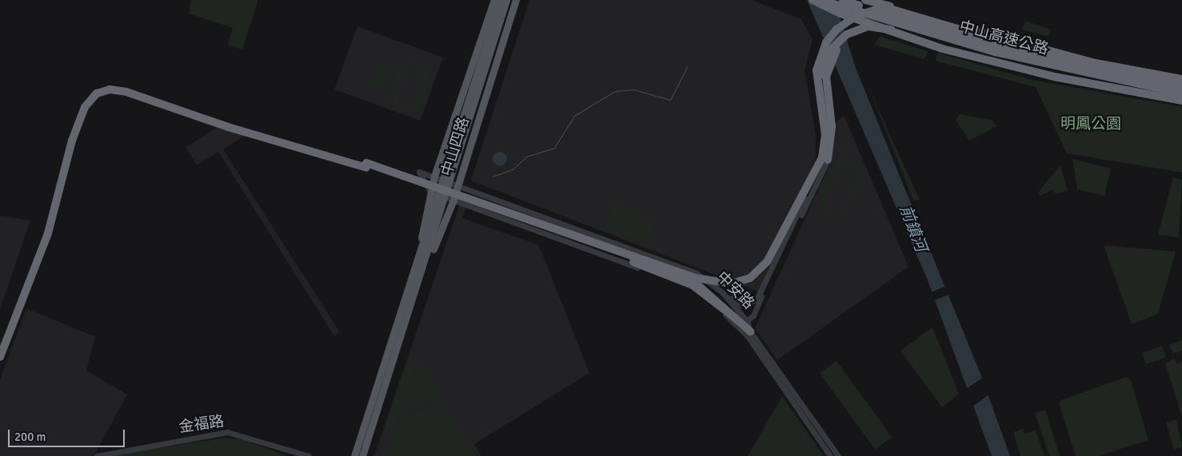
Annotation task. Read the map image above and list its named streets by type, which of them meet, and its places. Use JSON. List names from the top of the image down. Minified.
{"streets":{"highway":["中山高速公路"],"main road":["中山四路"],"street":["中安路","金福路"]},"crossings":[["中山四路","中安路"]],"water":["前鎮河"],"parks":["明鳳公園"],"scale_bar":"200 m"}
